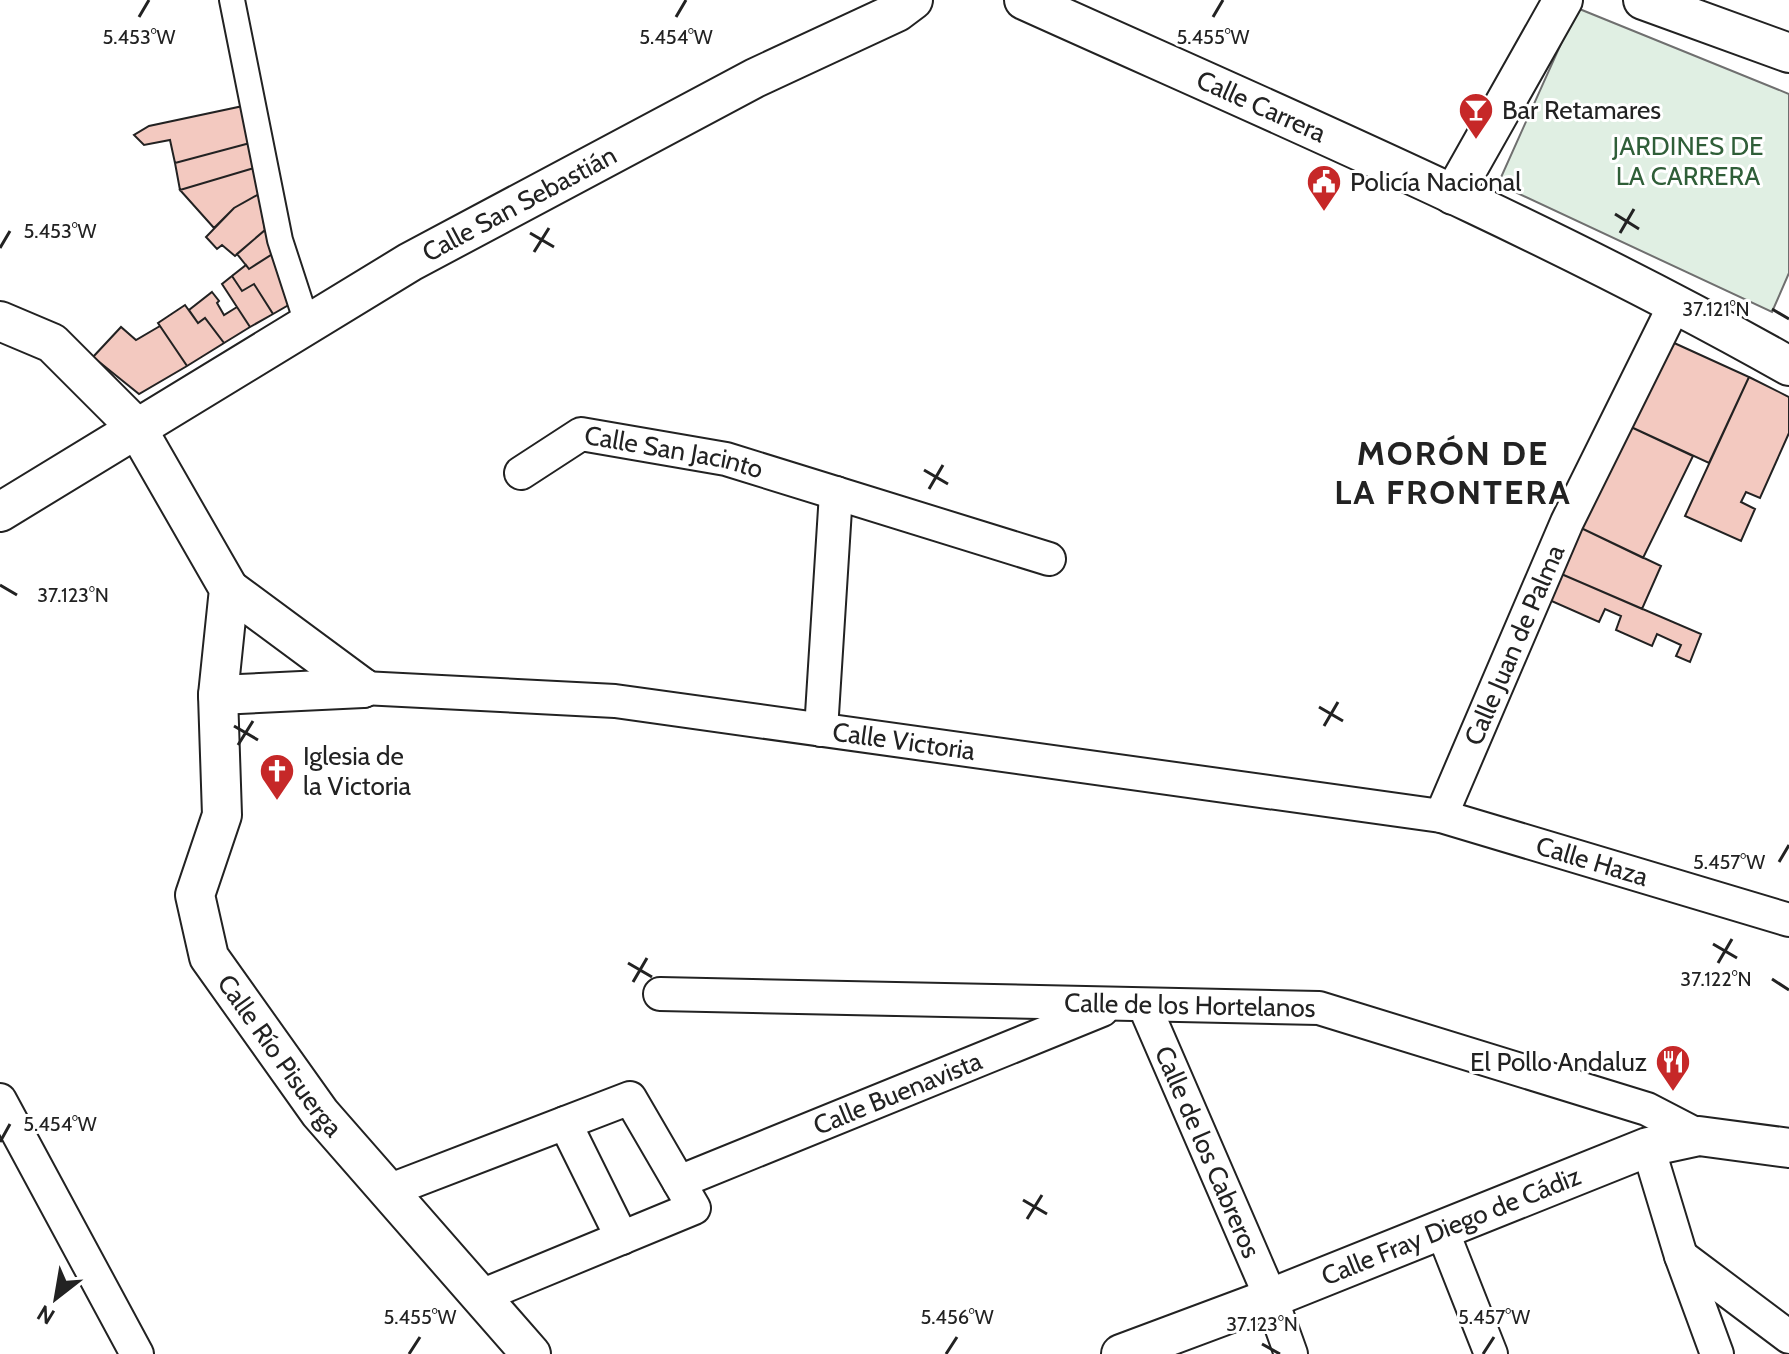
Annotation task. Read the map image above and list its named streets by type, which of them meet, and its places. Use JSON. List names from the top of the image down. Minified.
{"streets":{"street":["Calle Carrera","Calle San Sebastián","Calle San Jacinto","Calle Juan de Palma","Calle Victoria","Calle Haza","Calle de los Hortelanos","Calle Río Pisuerga","Calle Buenavista","Calle de los Cabreros","Calle Fray Diego de Cádiz"]},"crossings":[["Calle Carrera","Calle Juan de Palma"],["Calle Juan de Palma","Calle Victoria"],["Calle Juan de Palma","Calle Haza"],["Calle Victoria","Calle Haza"],["Calle de los Hortelanos","Calle Buenavista"],["Calle de los Hortelanos","Calle de los Cabreros"],["Calle de los Hortelanos","Calle Fray Diego de Cádiz"],["Calle Buenavista","Calle de los Cabreros"],["Calle de los Cabreros","Calle Fray Diego de Cádiz"]],"districts":["MORÓN DE LA FRONTERA"],"parks":["JARDINES DE LA CARRERA"],"places":{"bar":["Bar Retamares"],"public building":["Policía Nacional"],"church":["Iglesia de la Victoria"],"restaurant":["El Pollo Andaluz"]},"north":"bottom left","coordinates":["5.453°W","5.454°W","5.455°W","37.121°N","37.123°N","5.457°W","37.122°N","5.456°W"]}
